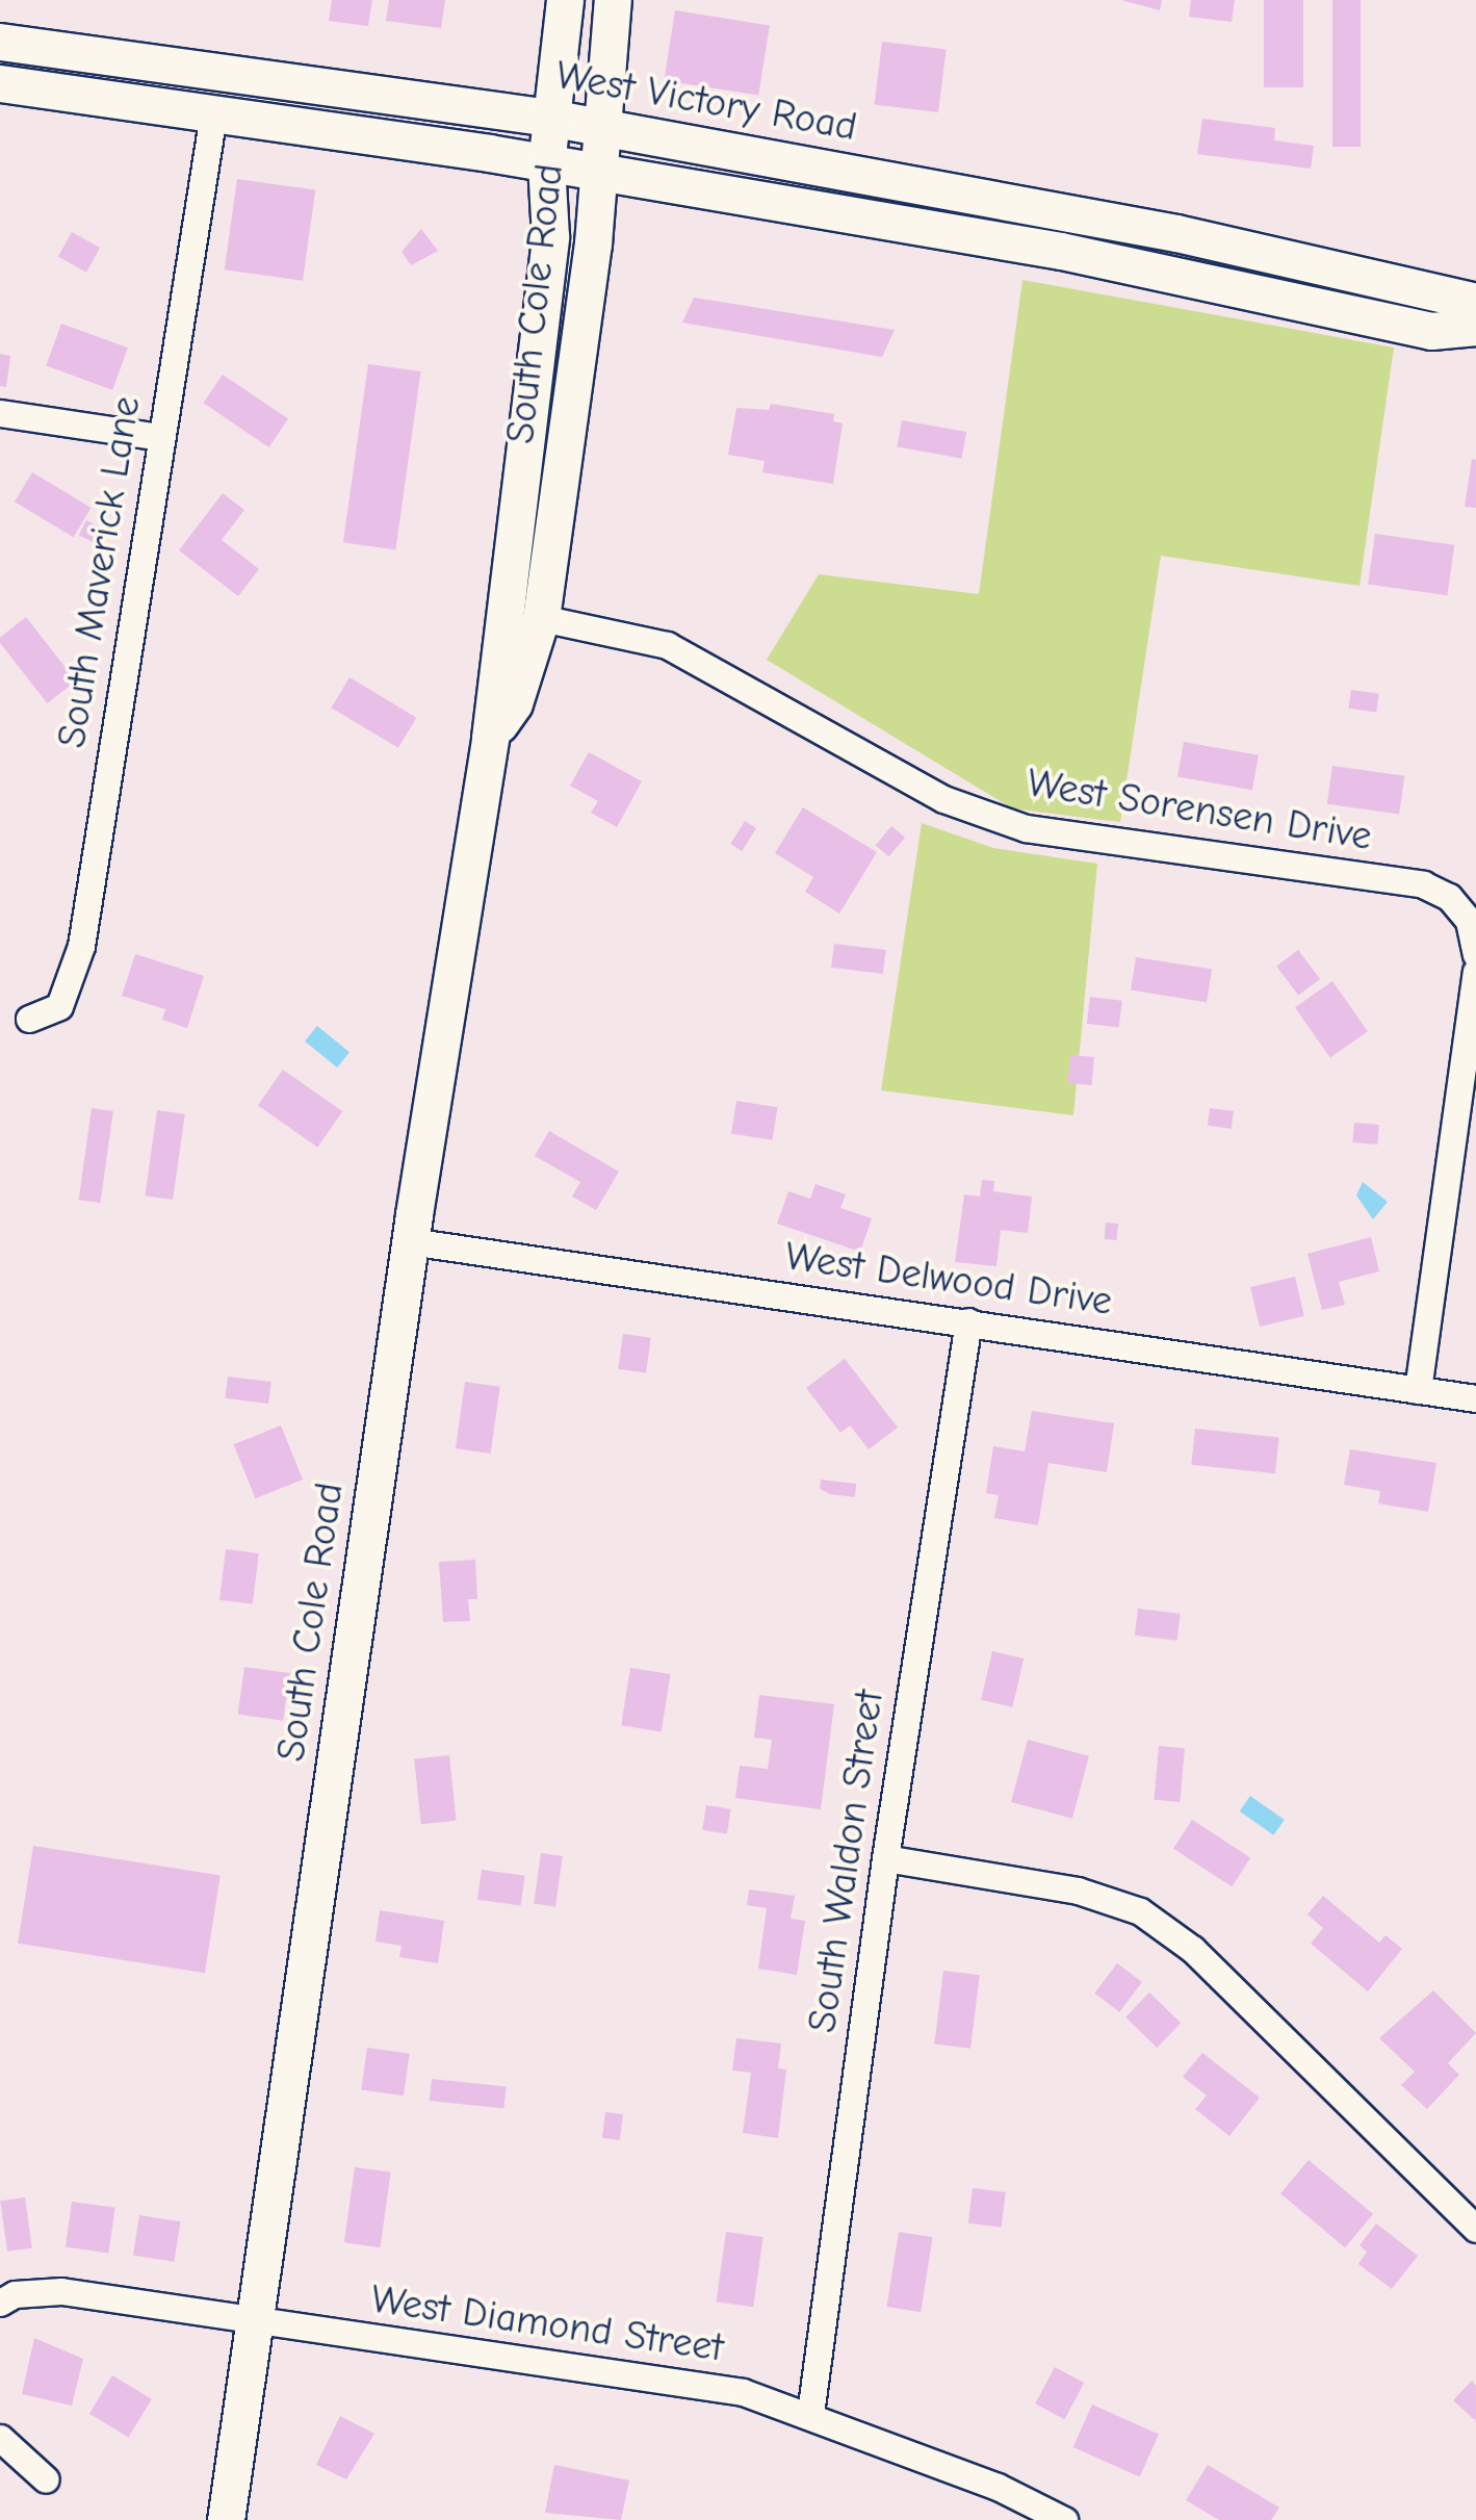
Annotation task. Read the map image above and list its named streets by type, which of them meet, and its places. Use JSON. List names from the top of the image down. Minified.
{"streets":{"main road":["West Victory Road","South Cole Road"],"street":["South Maverick Lane","West Sorensen Drive","West Delwood Drive","South Waldon Street","West Diamond Street"]},"crossings":[["West Victory Road","South Cole Road"],["South Cole Road","West Sorensen Drive"],["South Cole Road","West Delwood Drive"],["South Cole Road","West Diamond Street"],["West Delwood Drive","South Waldon Street"],["South Waldon Street","West Diamond Street"]]}
